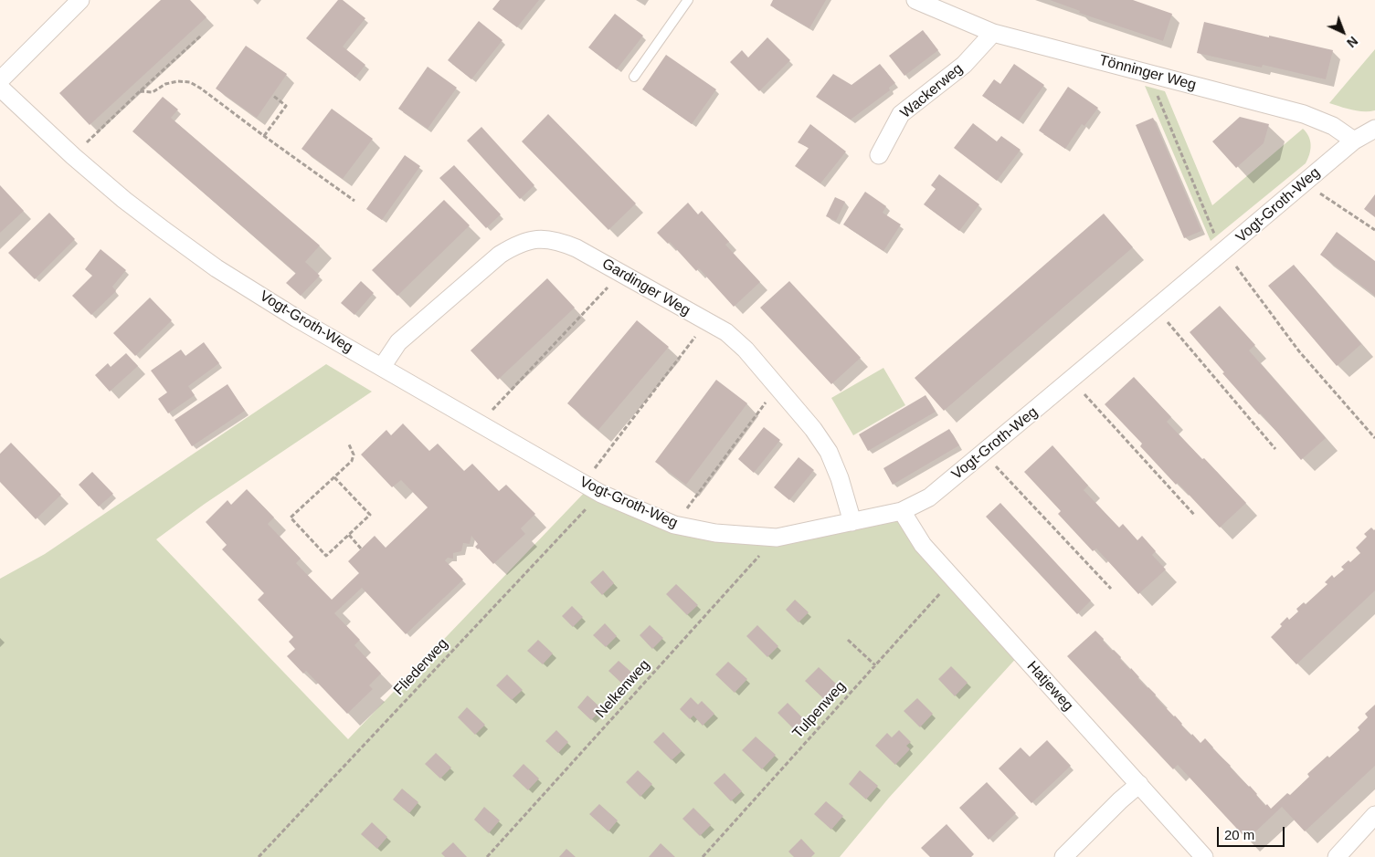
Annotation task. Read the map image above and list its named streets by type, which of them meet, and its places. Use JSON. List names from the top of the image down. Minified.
{"streets":{"street":["Tönninger Weg","Wackerweg","Vogt-Groth-Weg","Gardinger Weg","Hatjeweg"],"path":["Fliederweg","Nelkenweg","Tulpenweg"]},"crossings":[["Tönninger Weg","Wackerweg"],["Tönninger Weg","Vogt-Groth-Weg"],["Vogt-Groth-Weg","Gardinger Weg"],["Vogt-Groth-Weg","Fliederweg"],["Vogt-Groth-Weg","Hatjeweg"],["Vogt-Groth-Weg","Nelkenweg"],["Hatjeweg","Tulpenweg"]],"scale_bar":"20 m","north":"bottom right"}
